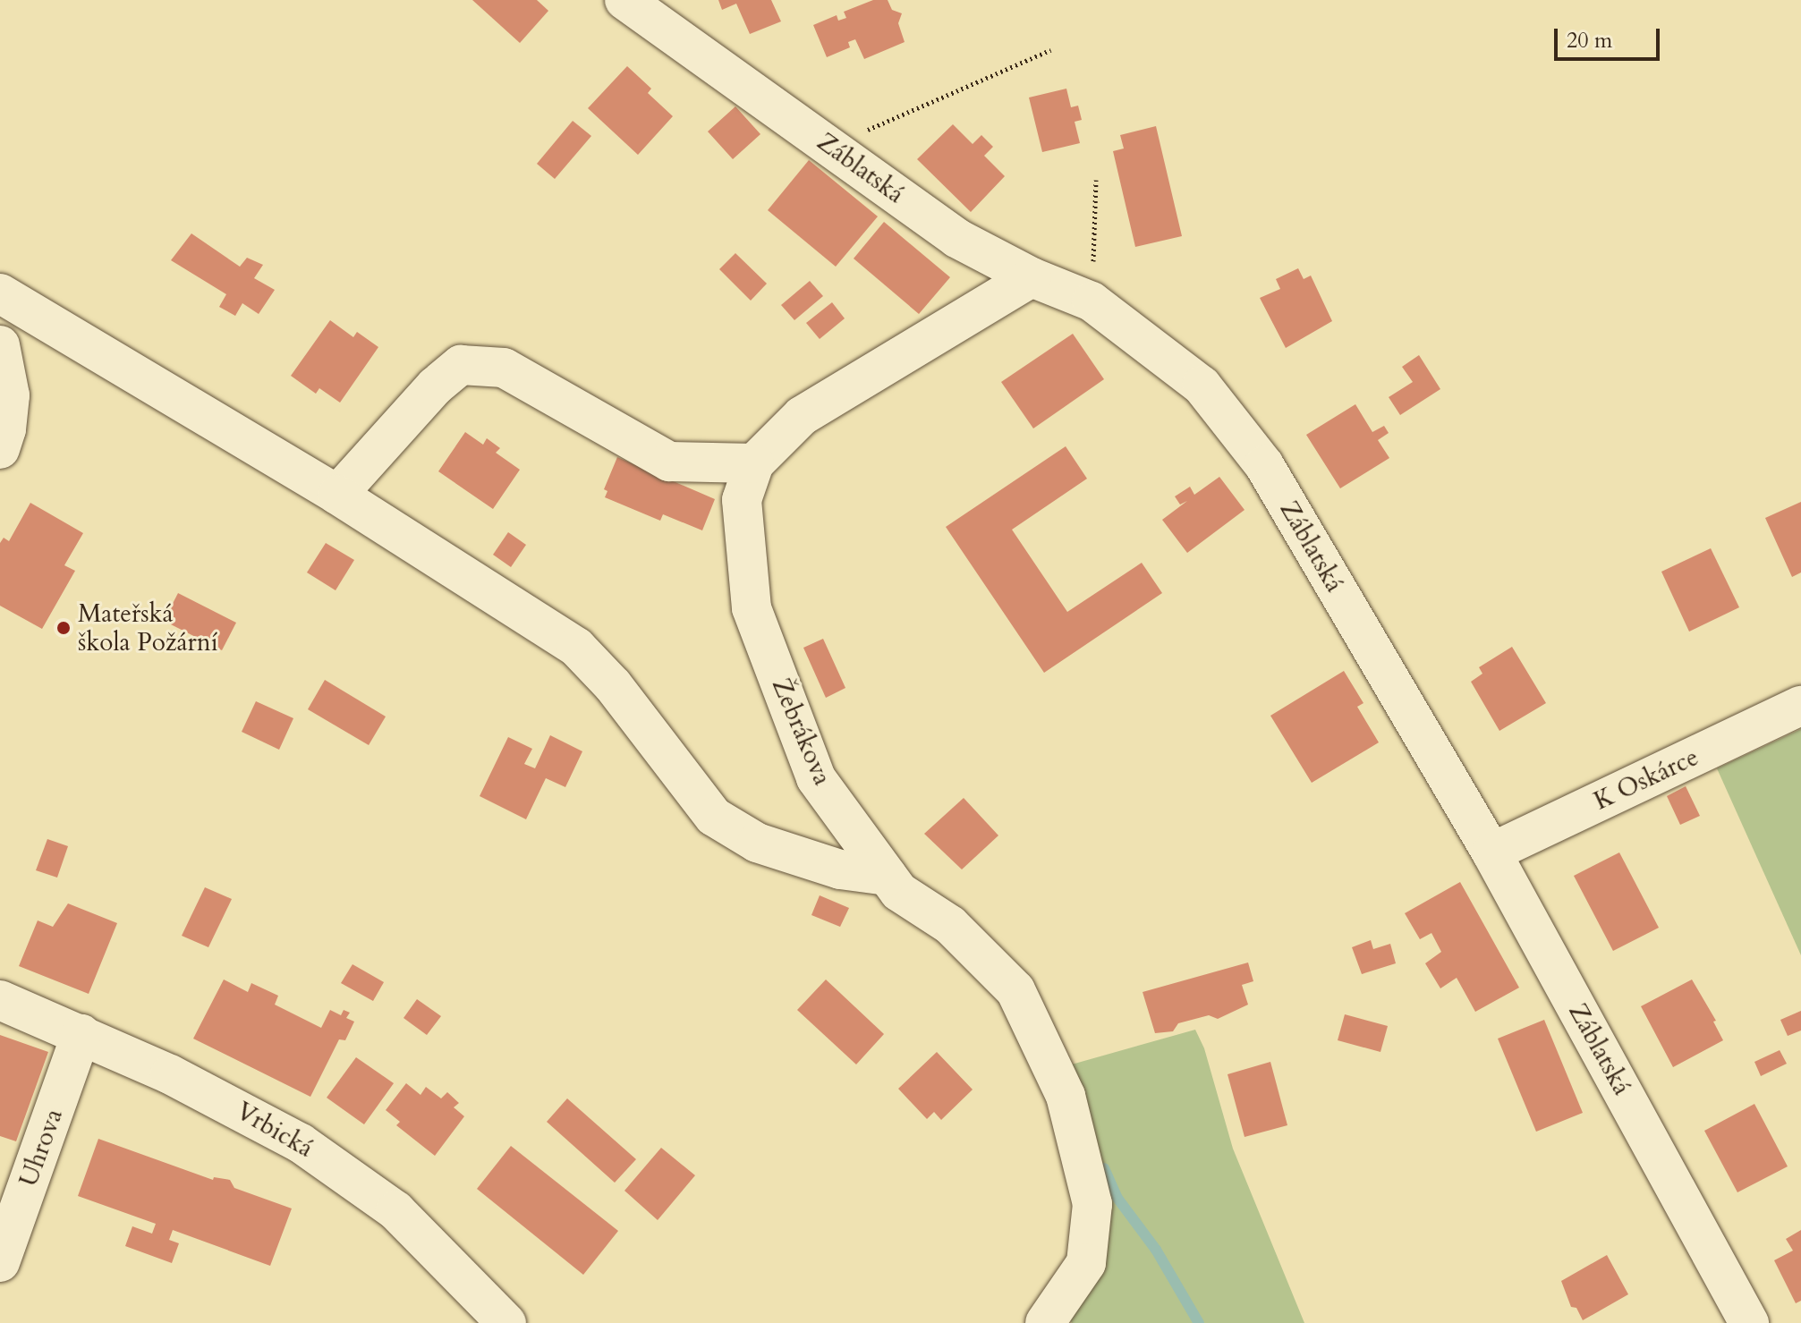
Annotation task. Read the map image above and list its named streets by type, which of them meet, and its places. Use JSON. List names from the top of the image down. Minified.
{"streets":{"street":["Záblatská","Žebrákova","K Oskárce","Vrbická","Uhrova"]},"crossings":[["Záblatská","Žebrákova"],["Záblatská","K Oskárce"],["Vrbická","Uhrova"]],"places":["Mateřská škola Požární"],"scale_bar":"20 m"}
